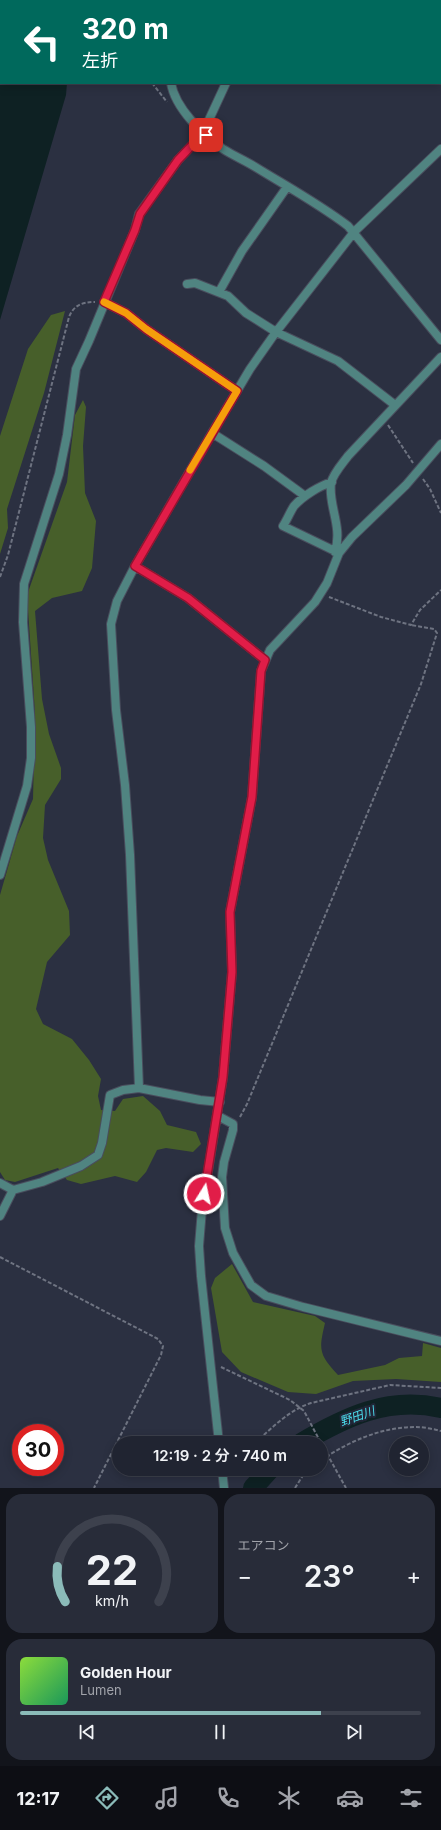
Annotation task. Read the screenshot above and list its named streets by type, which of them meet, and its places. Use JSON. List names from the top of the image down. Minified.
{"water":["野田川"],"page":{"turn":["320 m","左折"],"limit":"30","trip":"12:19 · 2 分 · 740 m","tile":"エアコン","heat":["−","23°","+"],"song":["Golden Hour","Lumen"],"tabs":"12:17","gauge":["22","km/h"]}}
